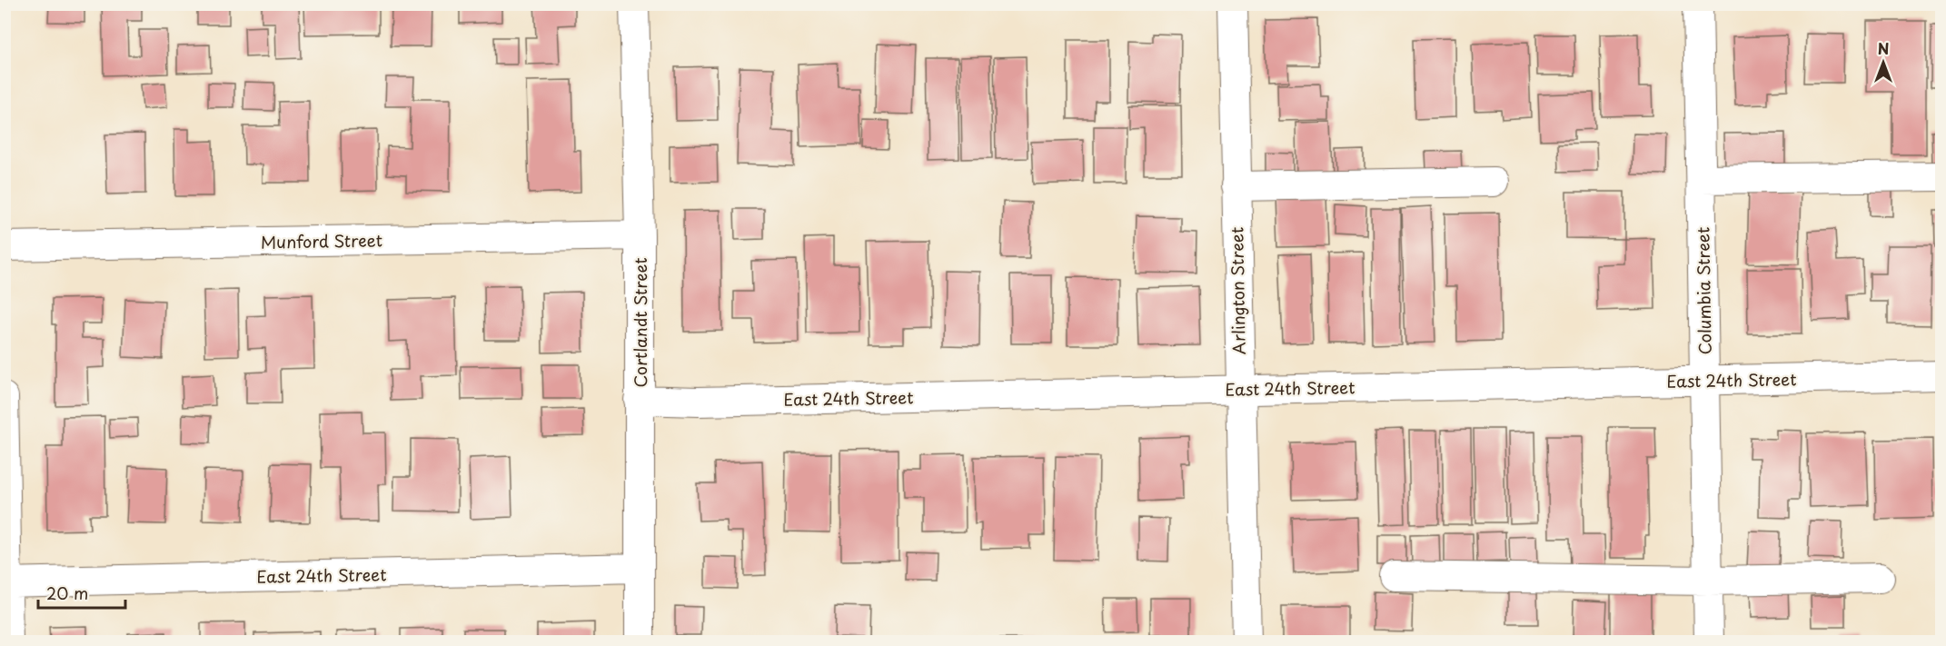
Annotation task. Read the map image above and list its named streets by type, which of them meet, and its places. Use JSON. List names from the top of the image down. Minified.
{"streets":{"street":["Munford Street","Arlington Street","Columbia Street","Cortlandt Street","East 24th Street"]},"crossings":[["Munford Street","Cortlandt Street"],["Arlington Street","East 24th Street"],["Columbia Street","East 24th Street"],["Cortlandt Street","East 24th Street"]],"scale_bar":"20 m","north":"top"}
